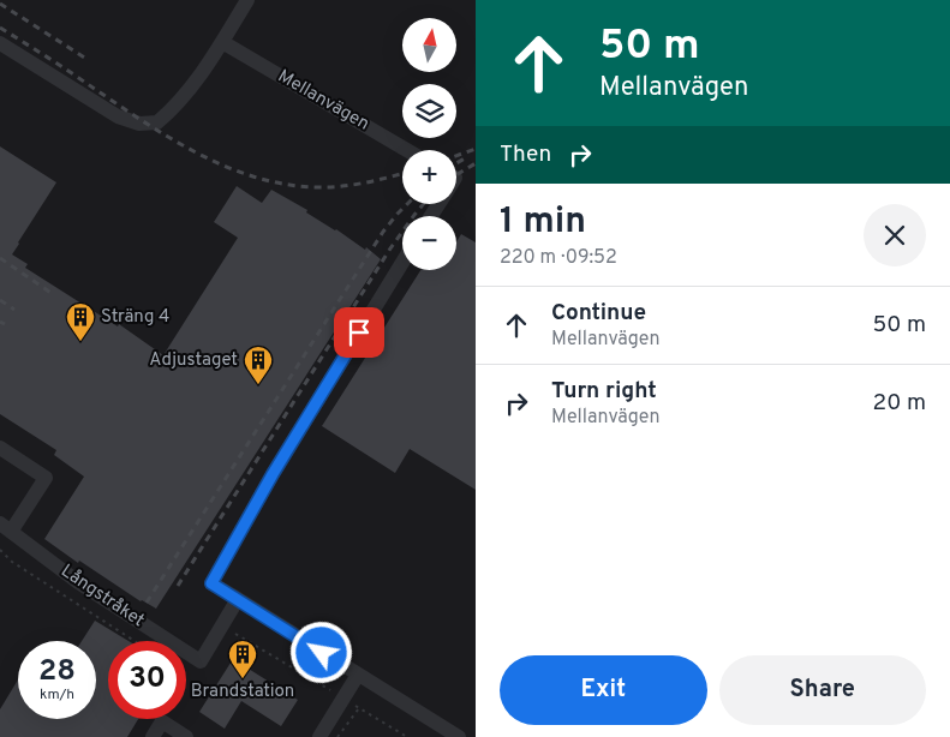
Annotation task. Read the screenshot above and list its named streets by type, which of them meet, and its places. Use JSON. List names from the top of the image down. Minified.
{"streets":{"street":["Mellanvägen","Långstråket"]},"places":{"building":["Sträng 4","Adjustaget","Brandstation"]},"north":"top","page":{"turn":["50 m","Mellanvägen"],"map_buttons":["+","−"],"then":"Then","heading":["1 min","220 m · 09:52"],"list":[{"name":"Continue","note":"Mellanvägen","value":"50 m"},{"name":"Turn right","note":"Mellanvägen","value":"20 m"}],"speed":"28 km/h","limit":"30","buttons":["Exit","Share"]}}
